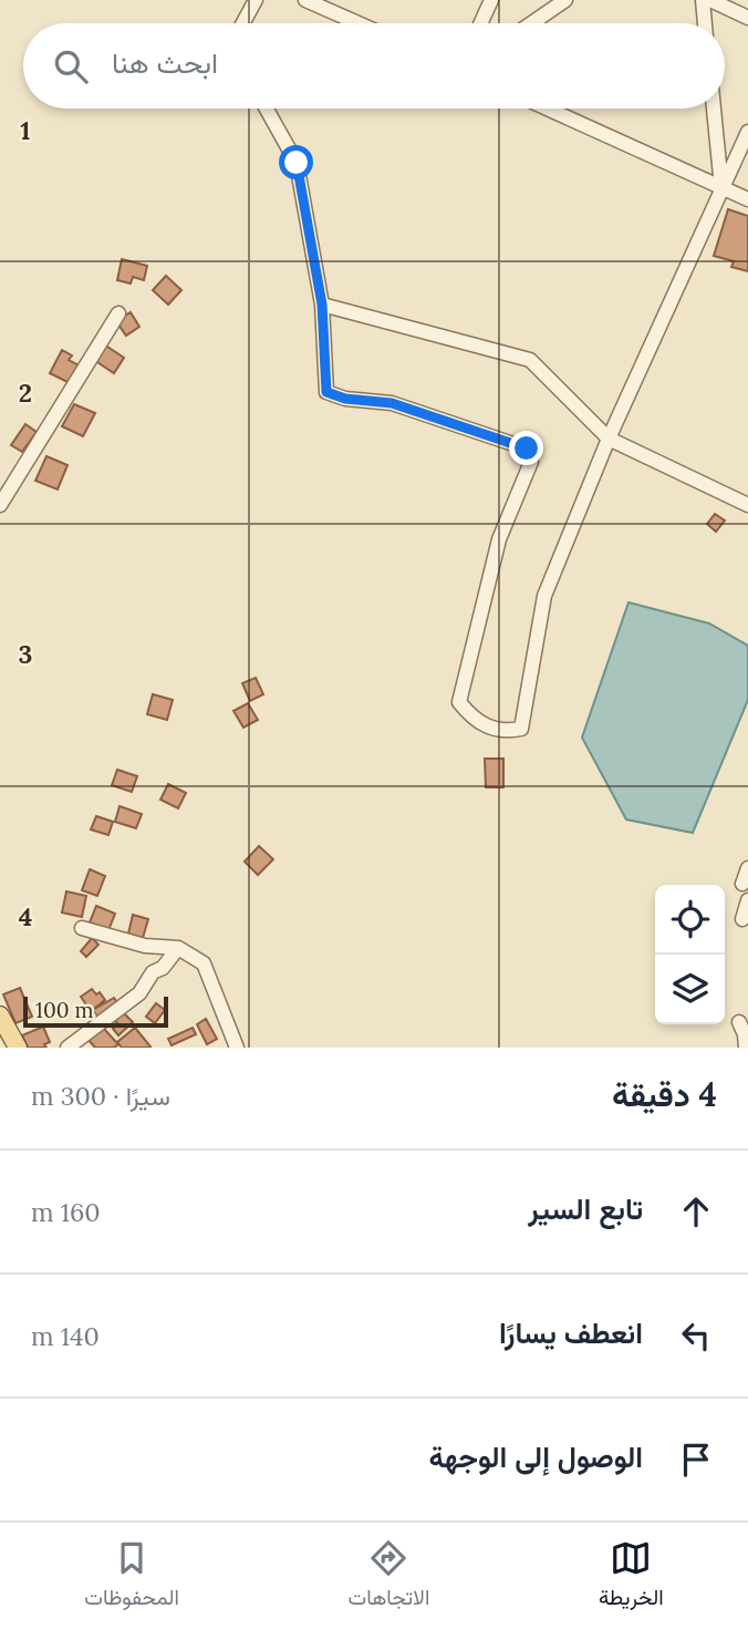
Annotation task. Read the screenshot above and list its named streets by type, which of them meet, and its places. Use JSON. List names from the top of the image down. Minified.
{"scale_bar":"100 m","page":{"search":"ابحث هنا","scale":"100 m","heading":["4 دقيقة","سيرًا · 300 m"],"list":[["تابع السير","160 m"],["انعطف يسارًا","140 m"],"الوصول إلى الوجهة"],"nav":["الخريطة","الاتجاهات","المحفوظات"]},"grid":{"rows":["1","2","3","4"]}}
